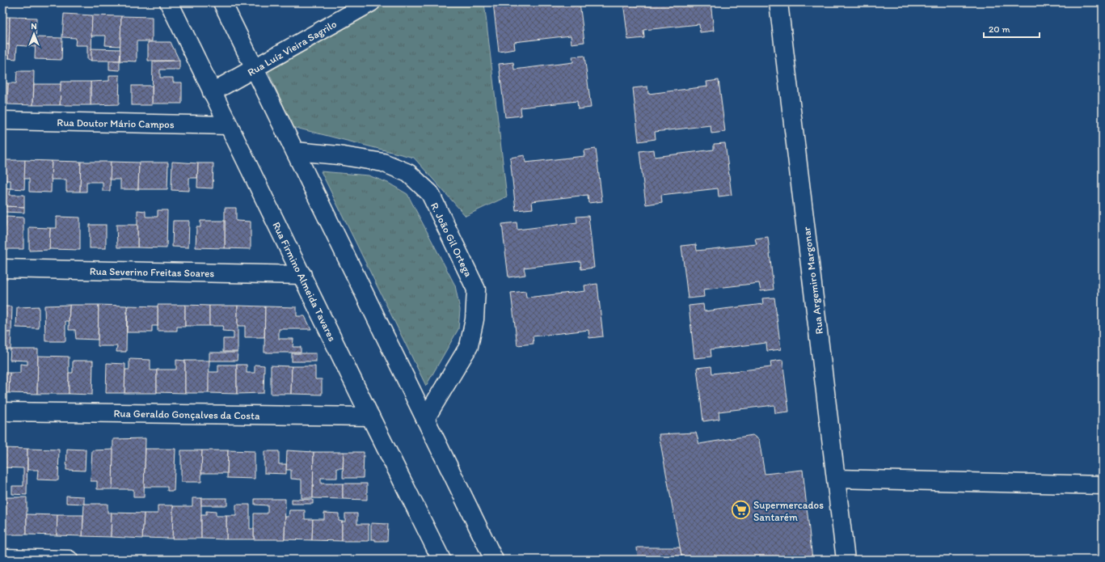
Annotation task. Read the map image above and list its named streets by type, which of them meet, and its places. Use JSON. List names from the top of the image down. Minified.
{"streets":{"street":["Rua Luíz Vieira Sagrilo","Rua Doutor Mário Campos","R. João Gil Ortega","Rua Severino Freitas Soares","Rua Argemiro Margonar","Rua Firmino Almeida Tavares","Rua Geraldo Gonçalves da Costa"]},"crossings":[["Rua Luíz Vieira Sagrilo","Rua Firmino Almeida Tavares"],["Rua Doutor Mário Campos","Rua Firmino Almeida Tavares"],["Rua Severino Freitas Soares","Rua Firmino Almeida Tavares"],["Rua Firmino Almeida Tavares","Rua Geraldo Gonçalves da Costa"]],"places":{"supermarket":["Supermercados Santarém"]},"scale_bar":"20 m","north":"top"}
